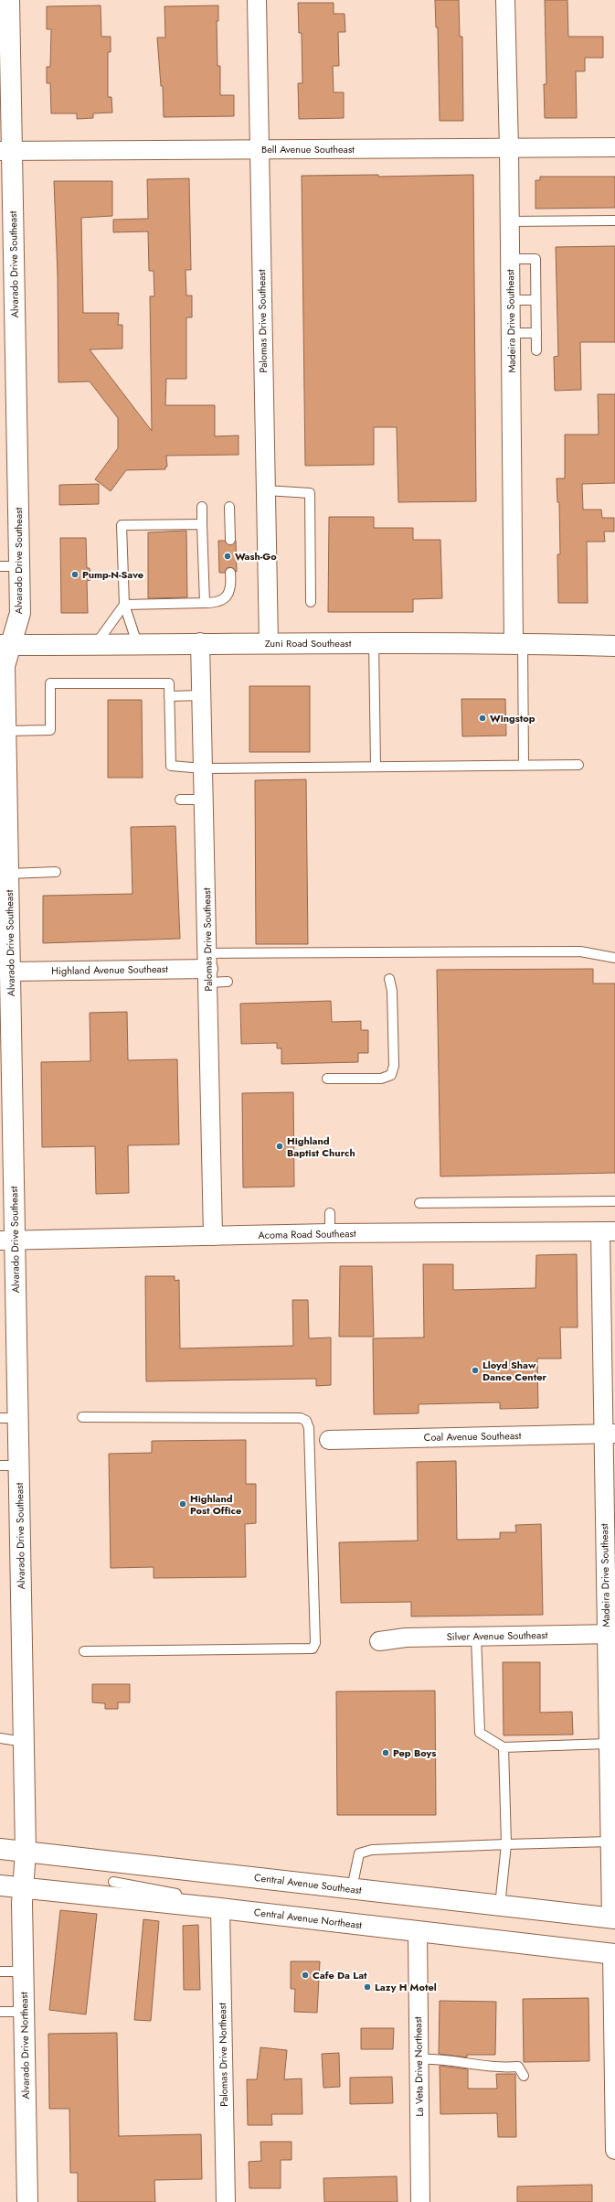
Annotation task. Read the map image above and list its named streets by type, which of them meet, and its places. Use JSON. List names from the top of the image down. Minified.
{"streets":{"street":["Bell Avenue Southeast","Alvarado Drive Southeast","Palomas Drive Southeast","Madeira Drive Southeast","Zuni Road Southeast","Highland Avenue Southeast","Acoma Road Southeast","Coal Avenue Southeast","Silver Avenue Southeast","Central Avenue Southeast","Central Avenue Northeast","Alvarado Drive Northeast","Palomas Drive Northeast","La Veta Drive Northeast"]},"crossings":[["Bell Avenue Southeast","Alvarado Drive Southeast"],["Bell Avenue Southeast","Palomas Drive Southeast"],["Bell Avenue Southeast","Madeira Drive Southeast"],["Alvarado Drive Southeast","Zuni Road Southeast"],["Alvarado Drive Southeast","Highland Avenue Southeast"],["Alvarado Drive Southeast","Acoma Road Southeast"],["Alvarado Drive Southeast","Central Avenue Southeast"],["Alvarado Drive Southeast","Central Avenue Northeast"],["Alvarado Drive Southeast","Alvarado Drive Northeast"],["Palomas Drive Southeast","Zuni Road Southeast"],["Palomas Drive Southeast","Highland Avenue Southeast"],["Palomas Drive Southeast","Acoma Road Southeast"],["Madeira Drive Southeast","Zuni Road Southeast"],["Madeira Drive Southeast","Acoma Road Southeast"],["Madeira Drive Southeast","Coal Avenue Southeast"],["Madeira Drive Southeast","Silver Avenue Southeast"],["Madeira Drive Southeast","Central Avenue Southeast"],["Central Avenue Northeast","Alvarado Drive Northeast"],["Central Avenue Northeast","Palomas Drive Northeast"],["Central Avenue Northeast","La Veta Drive Northeast"]],"places":["Wash-Go","Pump-N-Save","Wingstop","Highland Baptist Church","Lloyd Shaw Dance Center","Highland Post Office","Pep Boys","Cafe Da Lat","Lazy H Motel"]}
